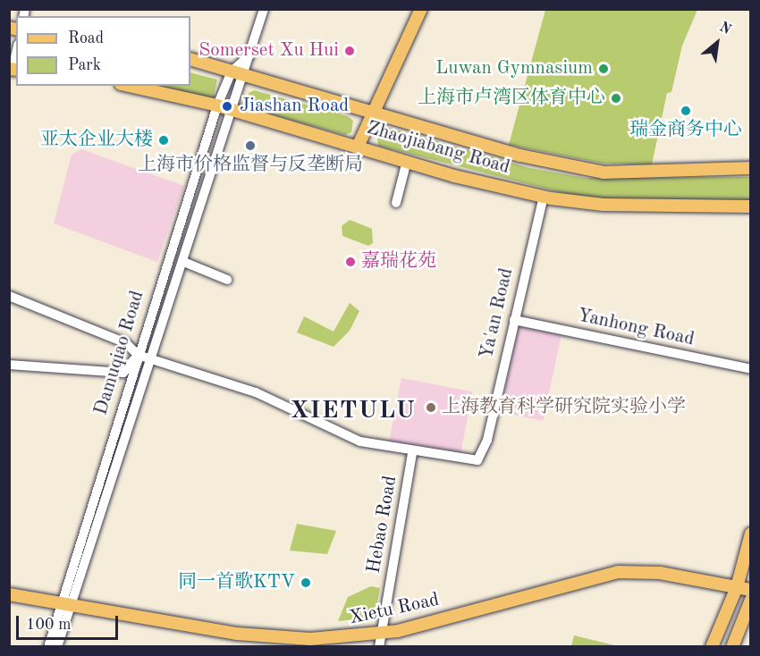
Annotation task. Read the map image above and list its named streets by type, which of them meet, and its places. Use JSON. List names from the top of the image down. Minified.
{"streets":{"main road":["Zhaojiabang Road","Xietu Road"],"street":["Ya'an Road","Yanhong Road","Damuqiao Road","Hebao Road"]},"crossings":[["Zhaojiabang Road","Ya'an Road"],["Zhaojiabang Road","Damuqiao Road"],["Ya'an Road","Yanhong Road"],["Ya'an Road","Hebao Road"],["Damuqiao Road","Xietu Road"],["Hebao Road","Xietu Road"]],"districts":["XIETULU"],"places":["Somerset Xu Hui","Luwan Gymnasium","上海市卢湾区体育中心","Jiashan Road","瑞金商务中心","亚太企业大楼","上海市价格监督与反垄断局","嘉瑞花苑","上海教育科学研究院实验小学","同一首歌KTV"],"legend":["Road","Park"],"scale_bar":"100 m","north":"top right"}
